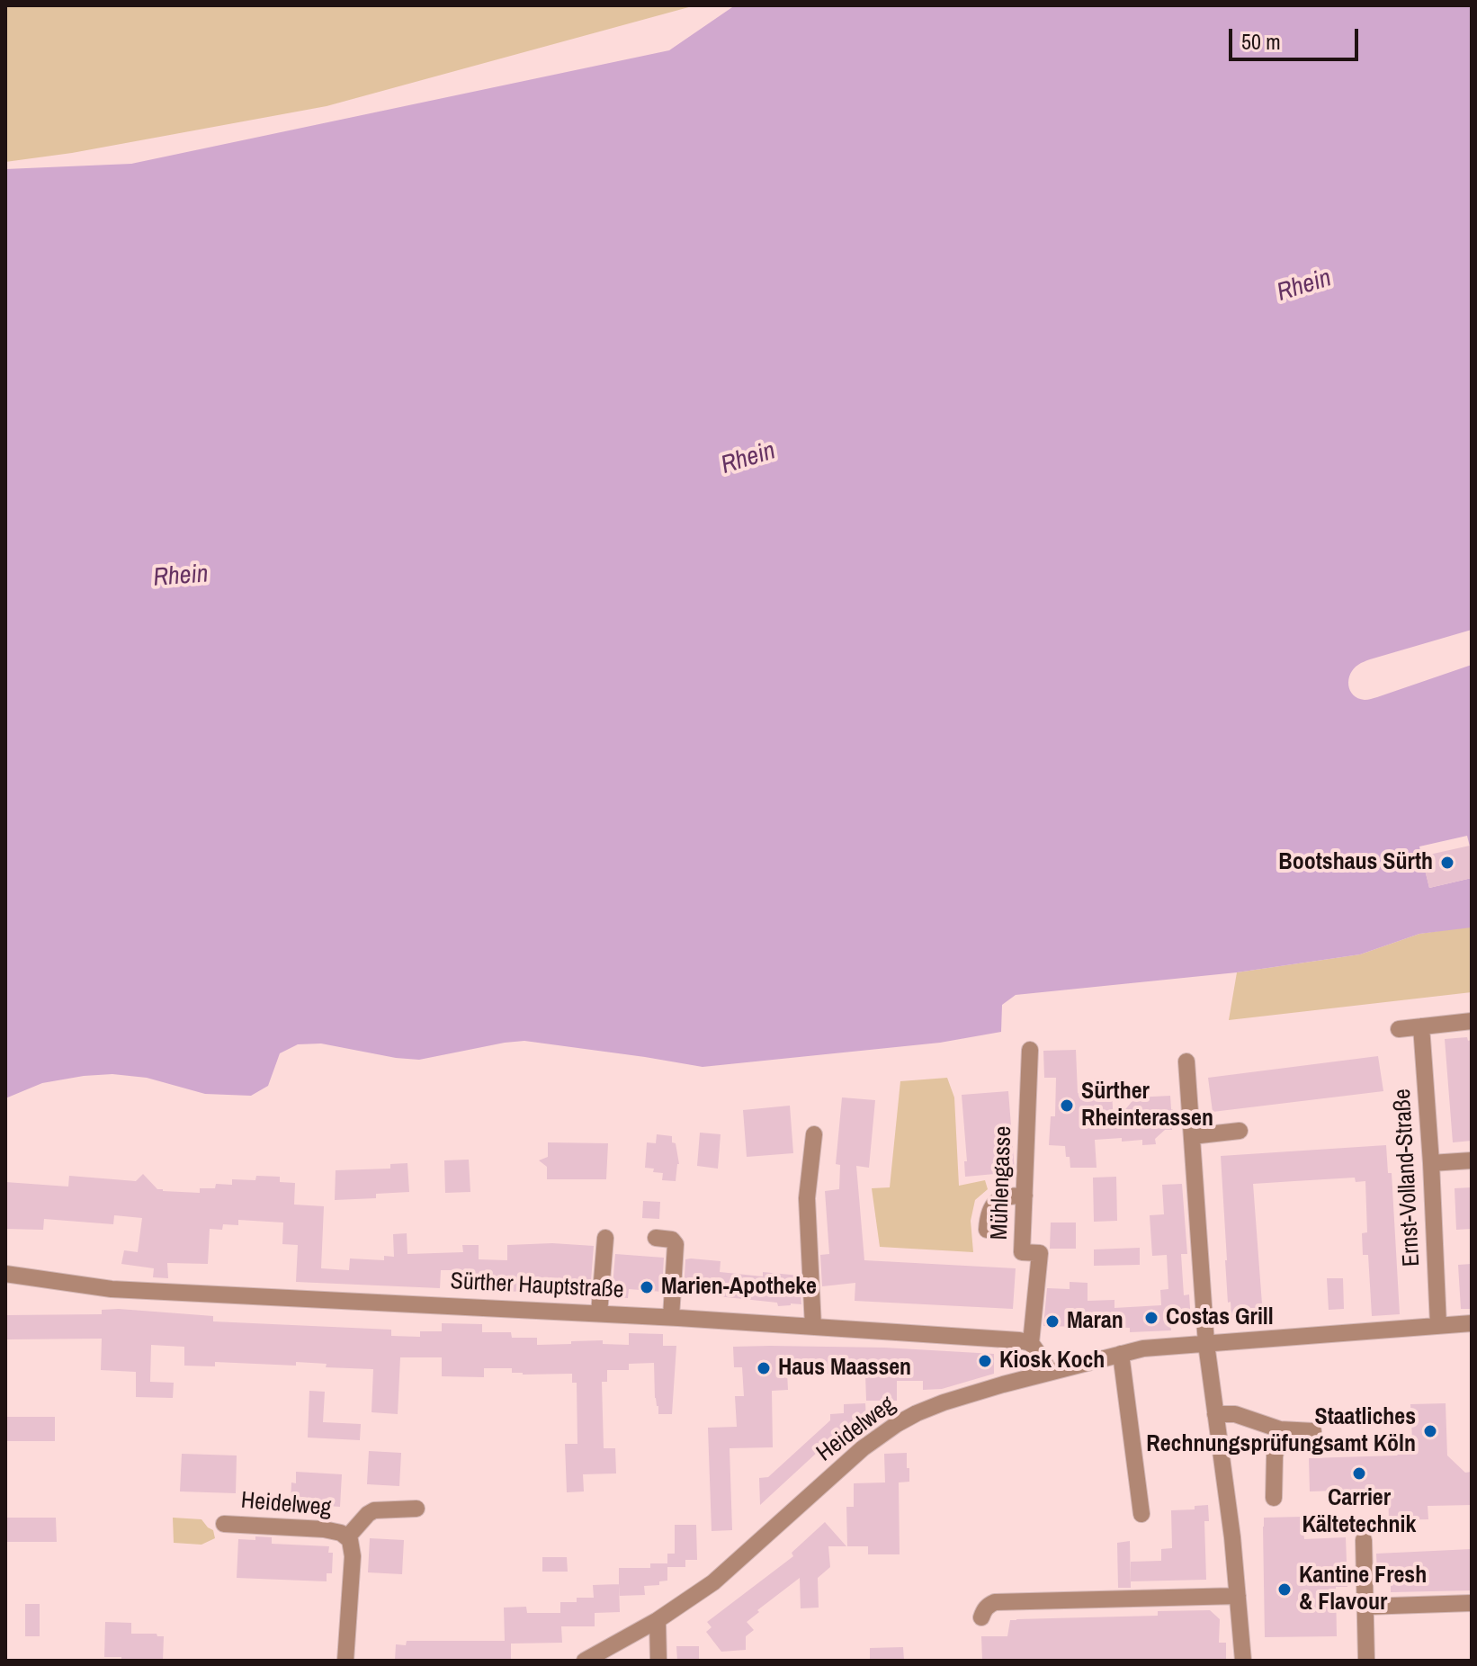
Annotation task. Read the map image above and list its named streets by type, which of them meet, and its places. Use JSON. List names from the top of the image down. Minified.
{"streets":{"street":["Ernst-Volland-Straße","Mühlengasse","Sürther Hauptstraße","Heidelweg"]},"crossings":[["Mühlengasse","Sürther Hauptstraße"]],"water":["Rhein"],"places":["Bootshaus Sürth","Sürther Rheinterassen","Marien-Apotheke","Costas Grill","Maran","Kiosk Koch","Haus Maassen","Staatliches Rechnungsprüfungsamt Köln","Carrier Kältetechnik","Kantine Fresh & Flavour"],"scale_bar":"50 m"}
